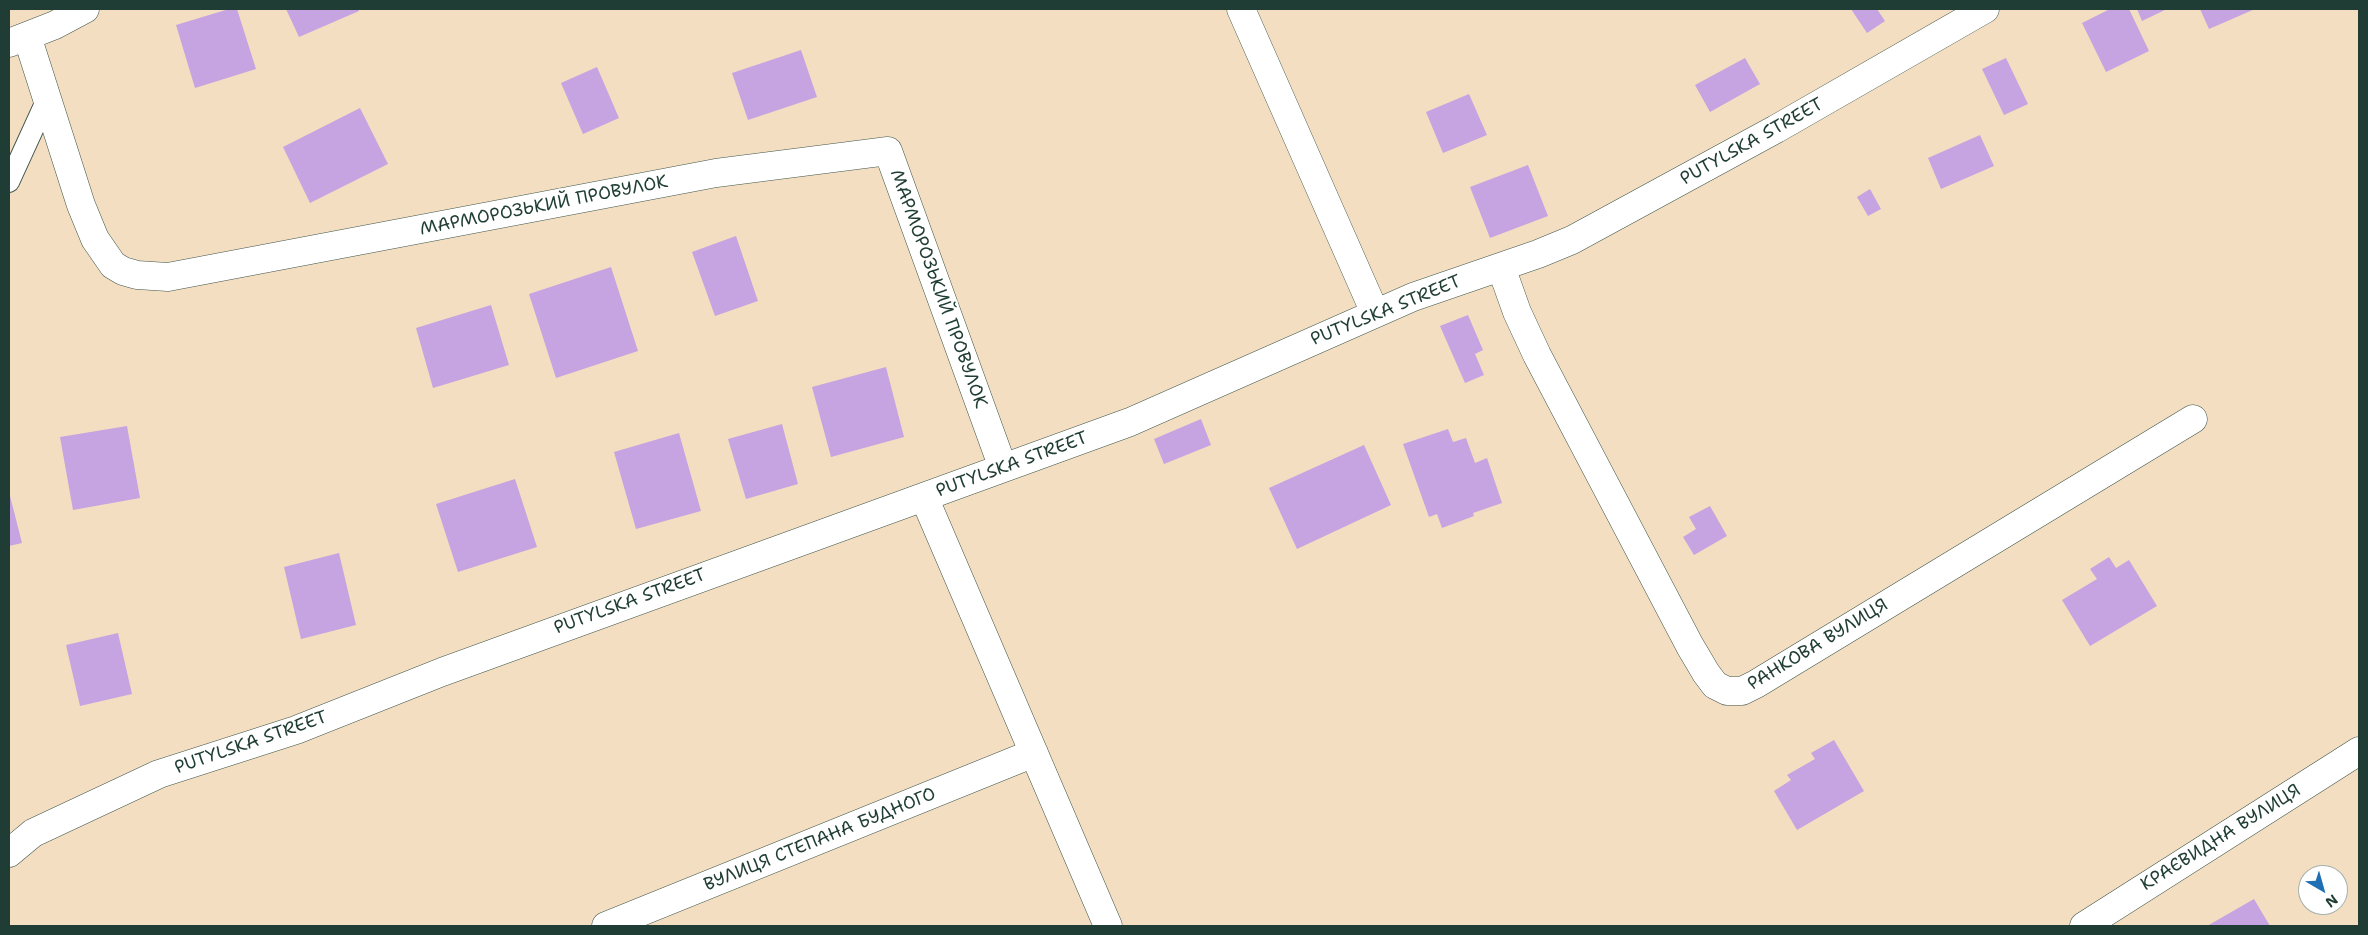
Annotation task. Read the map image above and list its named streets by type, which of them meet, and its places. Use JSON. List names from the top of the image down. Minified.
{"streets":{"street":["PUTYLSKA STREET","МАРМОРОЗЬКИЙ ПРОВУЛОК","РАНКОВА ВУЛИЦЯ","КРАЄВИДНА ВУЛИЦЯ","ВУЛИЦЯ СТЕПАНА БУДНОГО"]},"crossings":[["PUTYLSKA STREET","МАРМОРОЗЬКИЙ ПРОВУЛОК"],["PUTYLSKA STREET","РАНКОВА ВУЛИЦЯ"]],"north":"bottom right"}
